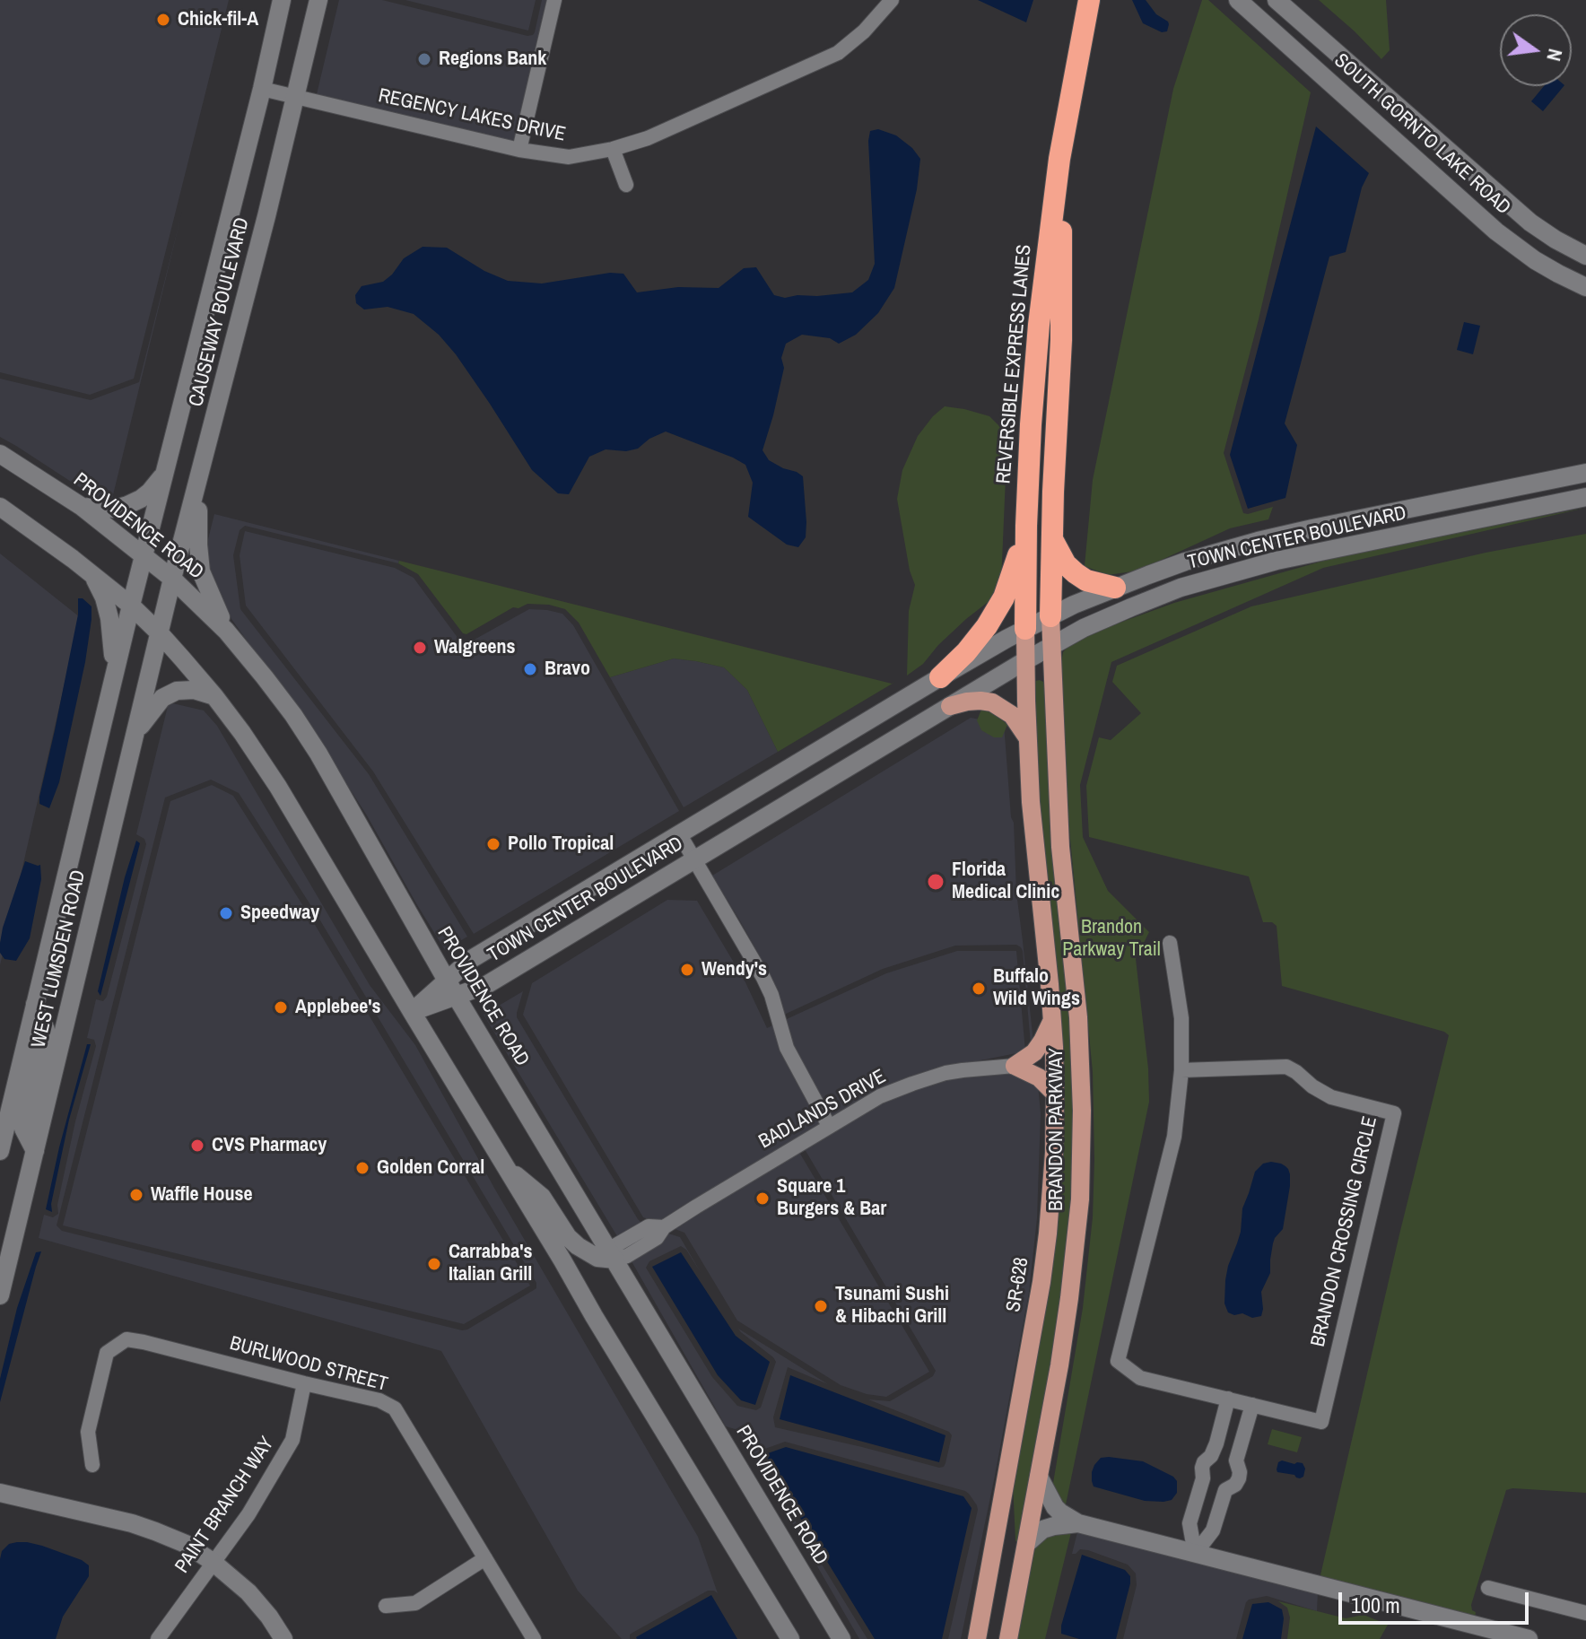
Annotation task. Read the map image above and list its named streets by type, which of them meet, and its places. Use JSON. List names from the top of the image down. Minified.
{"streets":{"highway":["REVERSIBLE EXPRESS LANES"],"main road":["SOUTH GORNTO LAKE ROAD","CAUSEWAY BOULEVARD","PROVIDENCE ROAD","TOWN CENTER BOULEVARD","WEST LUMSDEN ROAD","BRANDON PARKWAY","SR-628"],"street":["REGENCY LAKES DRIVE","BADLANDS DRIVE","BRANDON CROSSING CIRCLE","BURLWOOD STREET","PAINT BRANCH WAY"]},"crossings":[["REGENCY LAKES DRIVE","CAUSEWAY BOULEVARD"],["CAUSEWAY BOULEVARD","PROVIDENCE ROAD"],["CAUSEWAY BOULEVARD","WEST LUMSDEN ROAD"],["REVERSIBLE EXPRESS LANES","TOWN CENTER BOULEVARD"],["REVERSIBLE EXPRESS LANES","BRANDON PARKWAY"],["PROVIDENCE ROAD","TOWN CENTER BOULEVARD"],["PROVIDENCE ROAD","BADLANDS DRIVE"],["TOWN CENTER BOULEVARD","BRANDON PARKWAY"],["BURLWOOD STREET","PAINT BRANCH WAY"]],"parks":["Brandon Parkway Trail"],"places":["Chick-fil-A","Regions Bank","Walgreens","Bravo","Pollo Tropical","Florida Medical Clinic","Speedway","Wendy's","Buffalo Wild Wings","Applebee's","CVS Pharmacy","Golden Corral","Waffle House","Square 1 Burgers & Bar","Carrabba's Italian Grill","Tsunami Sushi & Hibachi Grill"],"scale_bar":"100 m","north":"right"}
